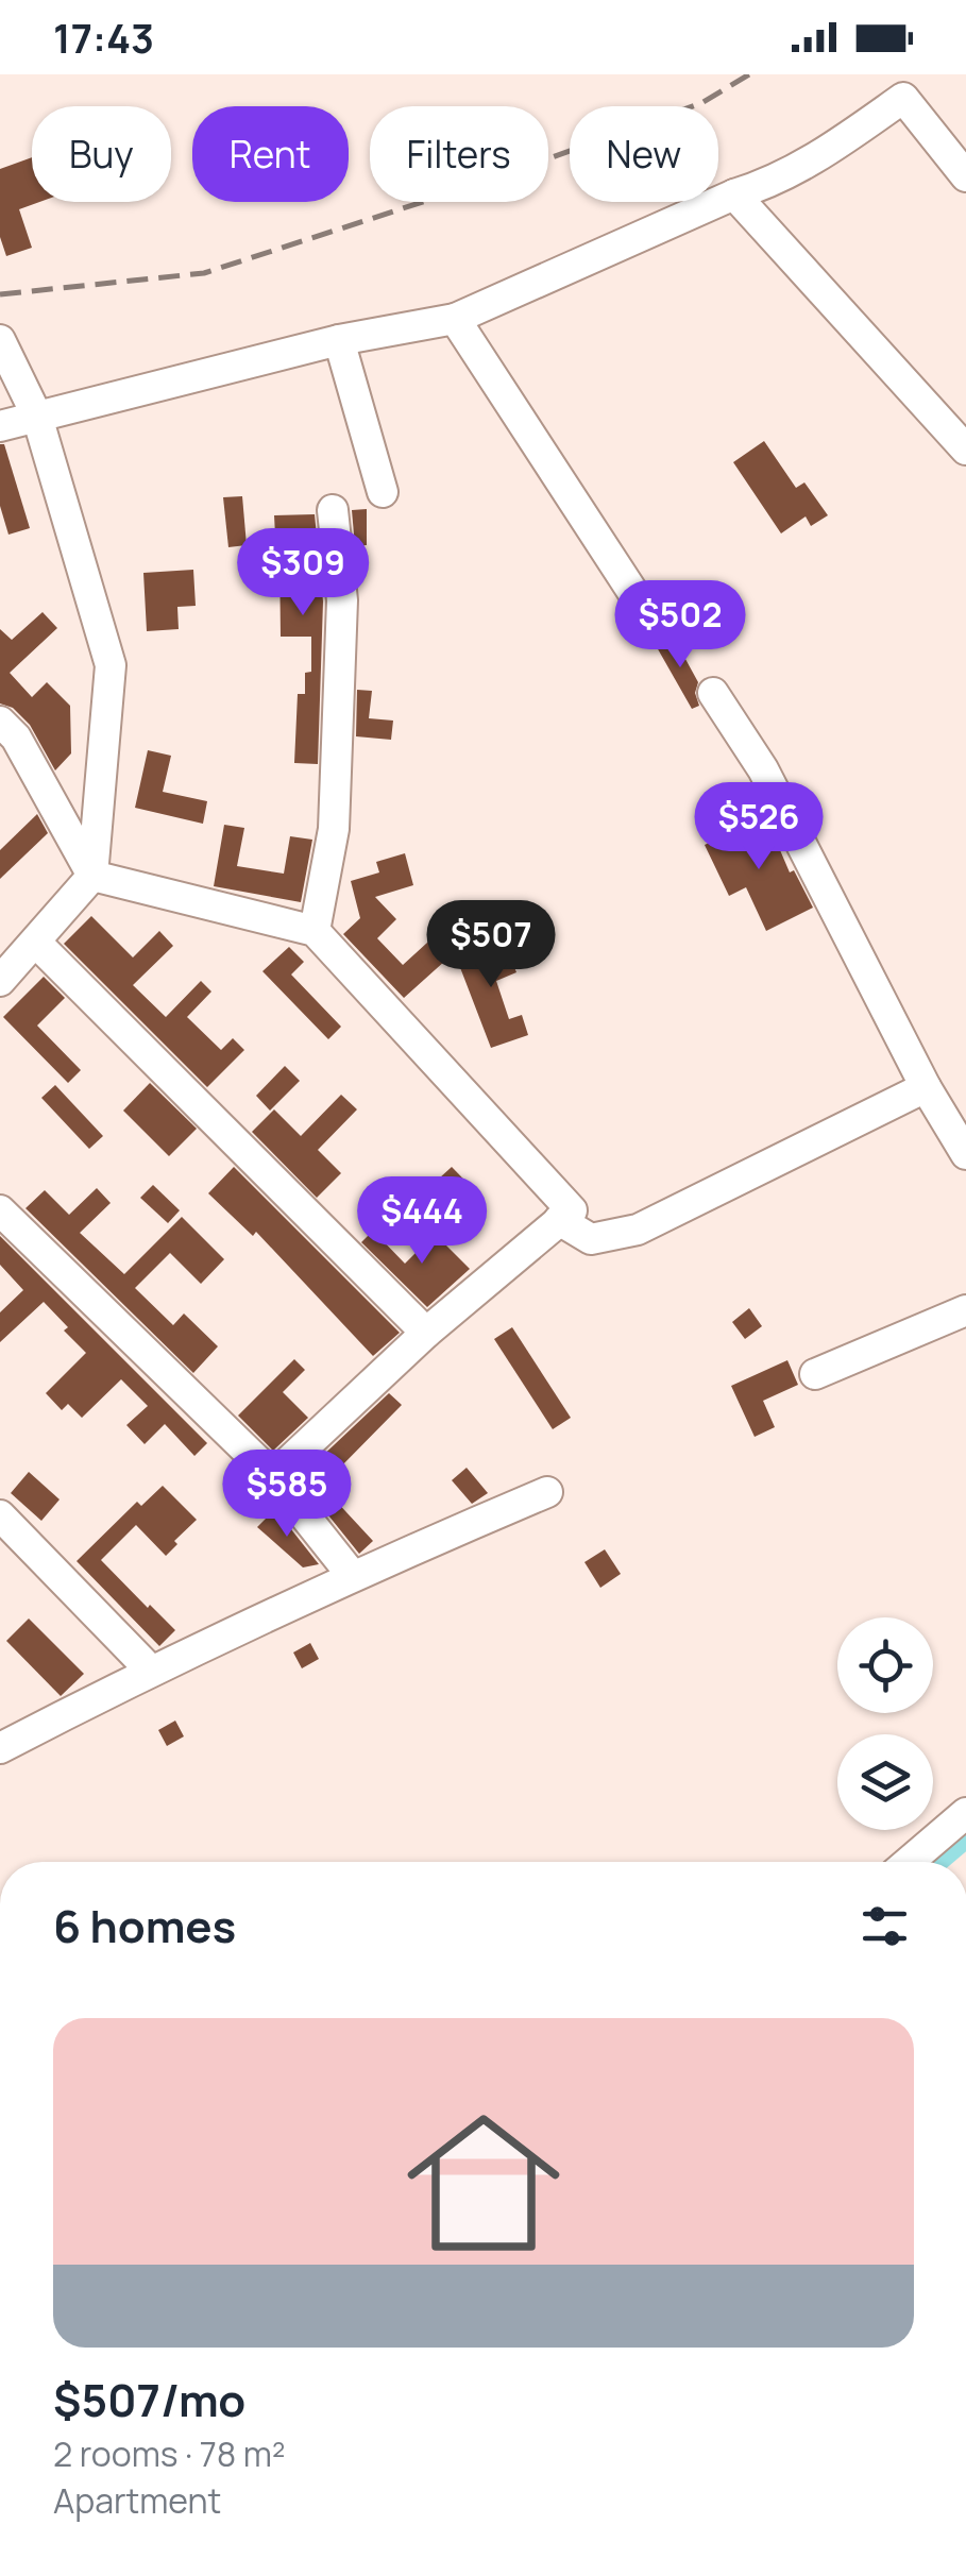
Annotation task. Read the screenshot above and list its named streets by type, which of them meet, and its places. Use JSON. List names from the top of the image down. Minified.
{"page":{"status":"17:43","chip":["Buy","Rent","Filters","New"],"price":["$309","$502","$526","$507","$444","$585"],"heading":"6 homes","list":[{"name":"$507/mo","note":"2 rooms · 78 m² · Apartment"}]}}
